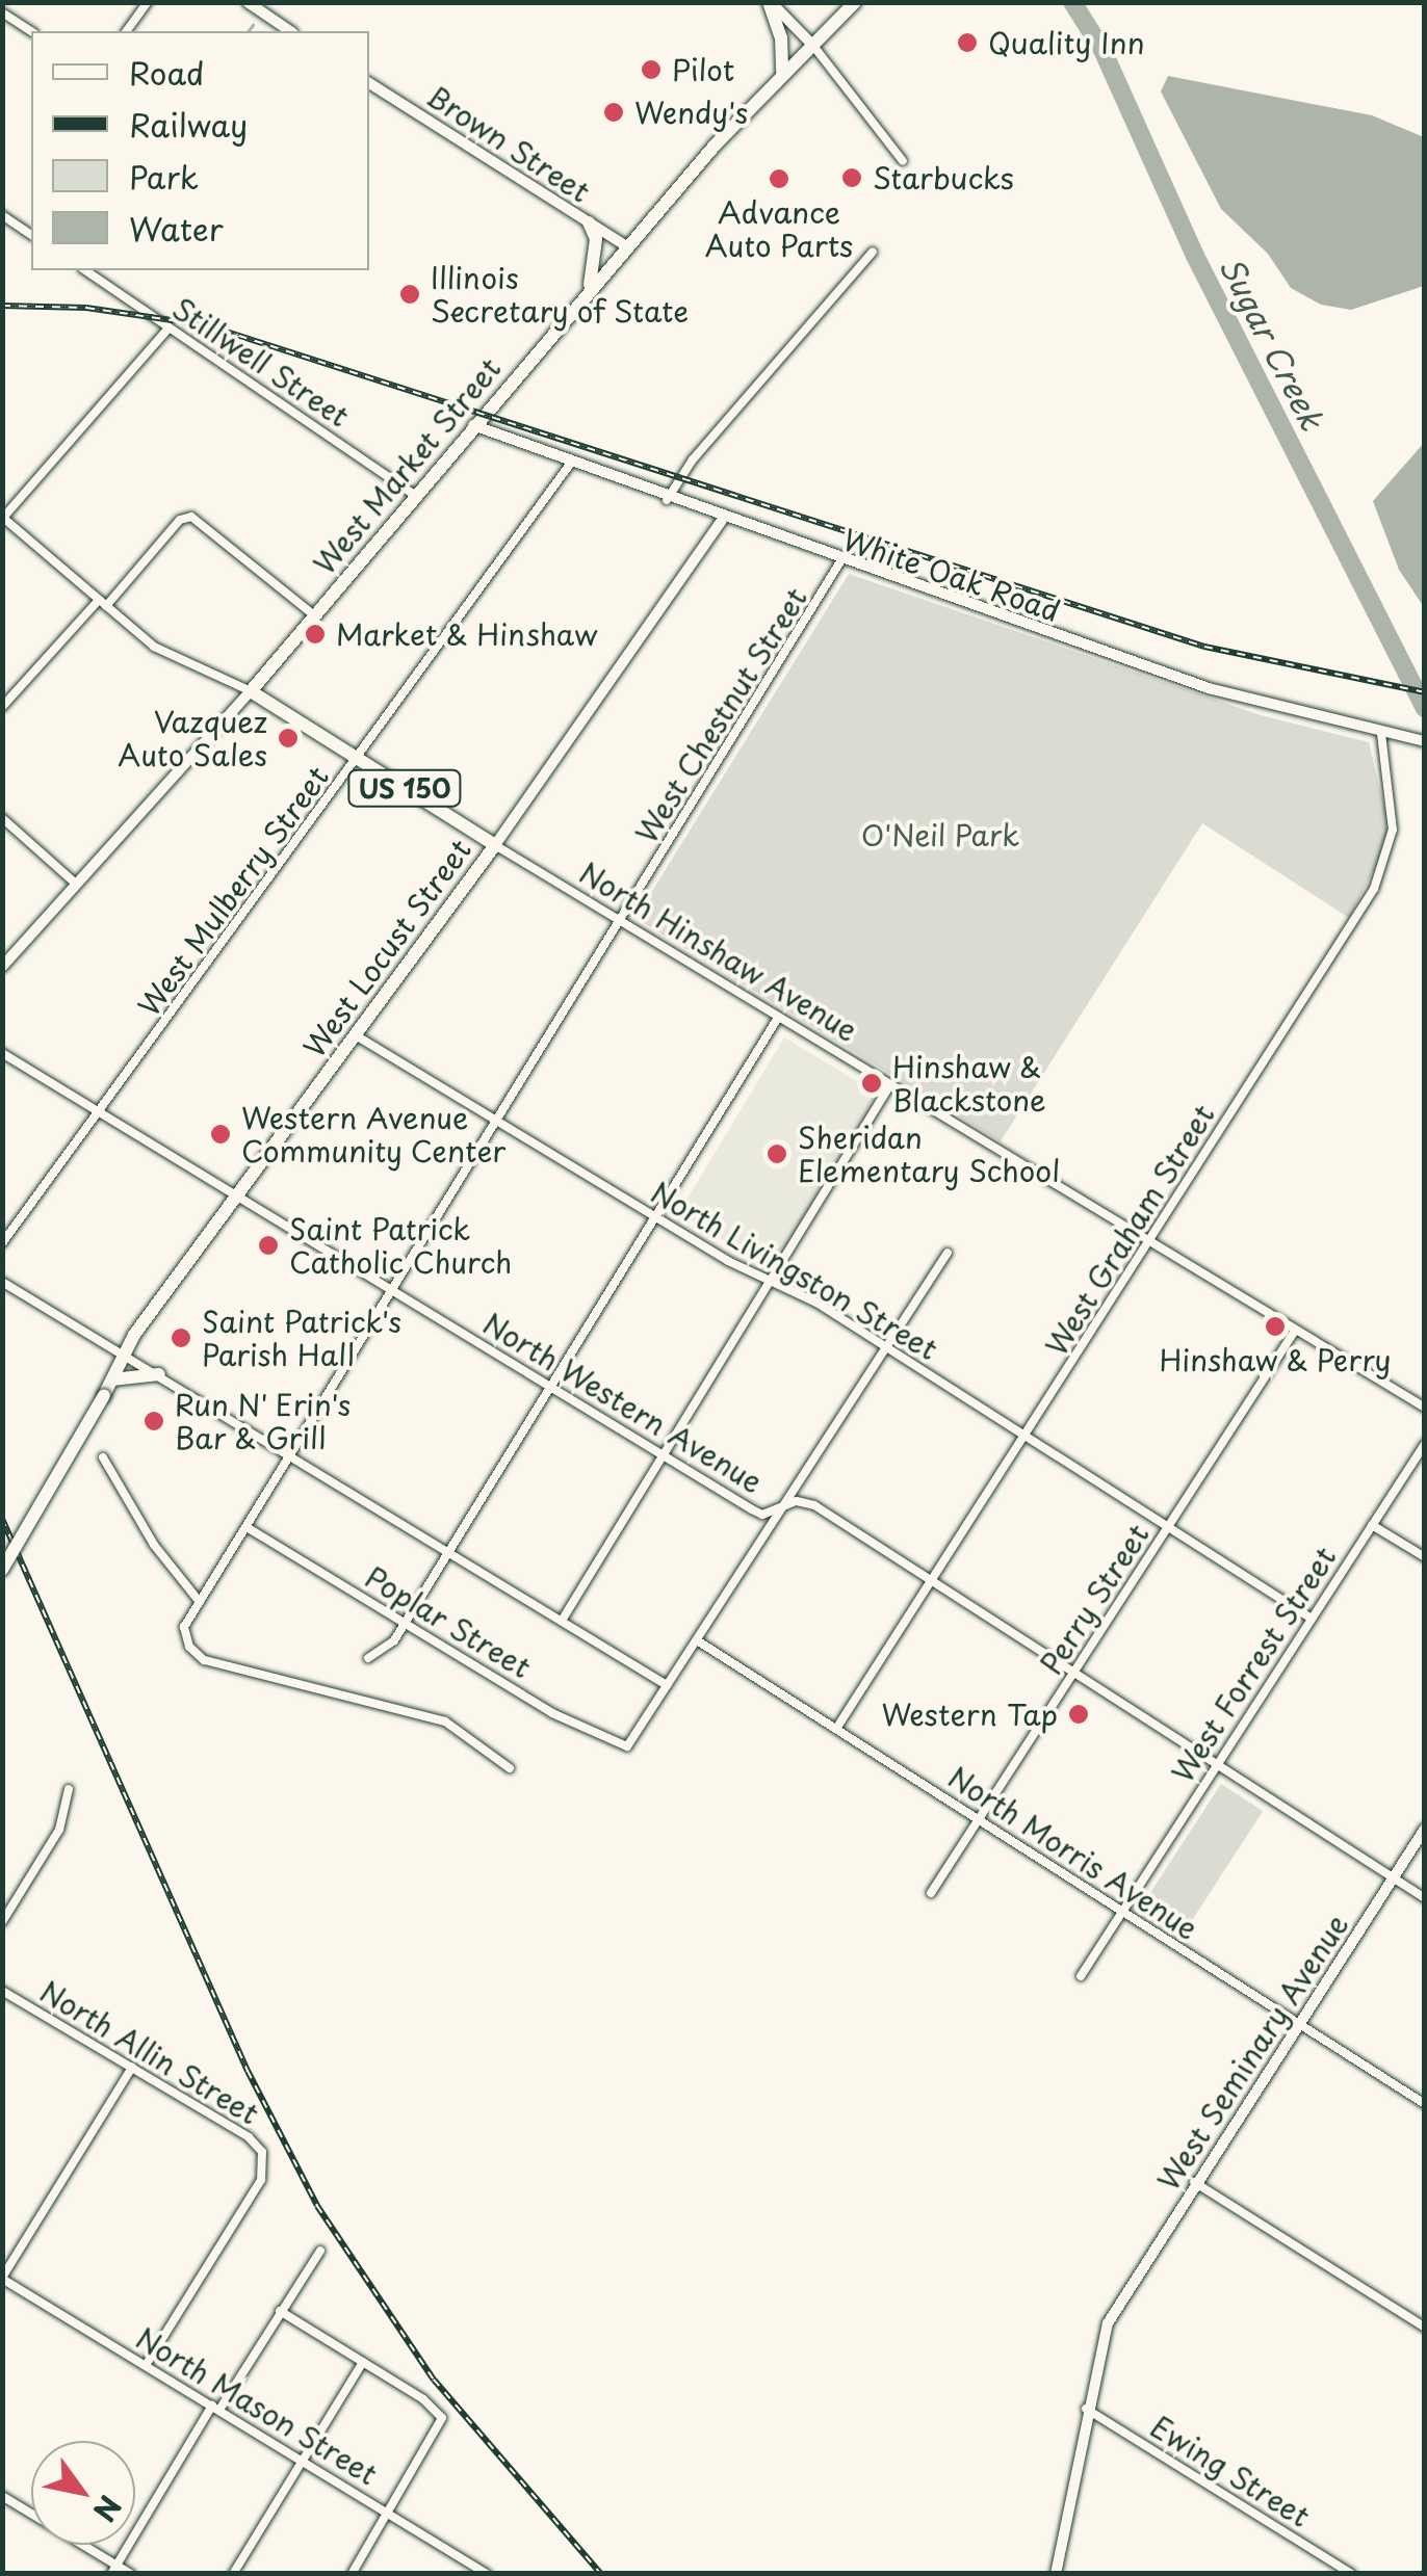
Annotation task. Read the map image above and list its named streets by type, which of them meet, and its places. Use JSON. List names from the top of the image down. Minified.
{"streets":{"main road":["West Market Street","US 150","West Locust Street","North Hinshaw Avenue"],"street":["Brown Street","Stillwell Street","White Oak Road","West Chestnut Street","West Mulberry Street","West Graham Street","North Livingston Street","North Western Avenue","Perry Street","Poplar Street","West Forrest Street","North Morris Avenue","North Allin Street","West Seminary Avenue","North Mason Street","Ewing Street"]},"crossings":[["Brown Street","West Market Street"],["Stillwell Street","West Market Street"],["West Market Street","White Oak Road"],["West Market Street","North Hinshaw Avenue"],["White Oak Road","West Chestnut Street"],["White Oak Road","West Mulberry Street"],["White Oak Road","West Locust Street"],["White Oak Road","West Graham Street"],["West Chestnut Street","North Hinshaw Avenue"],["West Chestnut Street","North Livingston Street"],["West Chestnut Street","North Western Avenue"],["West Chestnut Street","Poplar Street"],["West Mulberry Street","North Hinshaw Avenue"],["West Mulberry Street","North Western Avenue"],["West Locust Street","North Hinshaw Avenue"],["West Locust Street","North Livingston Street"],["West Locust Street","North Western Avenue"],["North Hinshaw Avenue","West Graham Street"],["North Hinshaw Avenue","Perry Street"],["West Graham Street","North Livingston Street"],["West Graham Street","North Western Avenue"],["West Graham Street","North Morris Avenue"],["North Livingston Street","Perry Street"],["North Livingston Street","West Forrest Street"],["North Western Avenue","Perry Street"],["North Western Avenue","West Forrest Street"],["North Western Avenue","West Seminary Avenue"],["Perry Street","North Morris Avenue"],["West Forrest Street","North Morris Avenue"],["North Morris Avenue","West Seminary Avenue"],["North Allin Street","North Mason Street"],["West Seminary Avenue","Ewing Street"]],"water":["Sugar Creek"],"parks":["O'Neil Park"],"places":["Quality Inn","Pilot","Wendy's","Starbucks","Advance Auto Parts","Illinois Secretary of State","Market & Hinshaw","Vazquez Auto Sales","Hinshaw & Blackstone","Western Avenue Community Center","Sheridan Elementary School","Saint Patrick Catholic Church","Hinshaw & Perry","Saint Patrick's Parish Hall","Run N' Erin's Bar & Grill","Western Tap"],"legend":["Road","Railway","Park","Water"],"north":"bottom right"}
